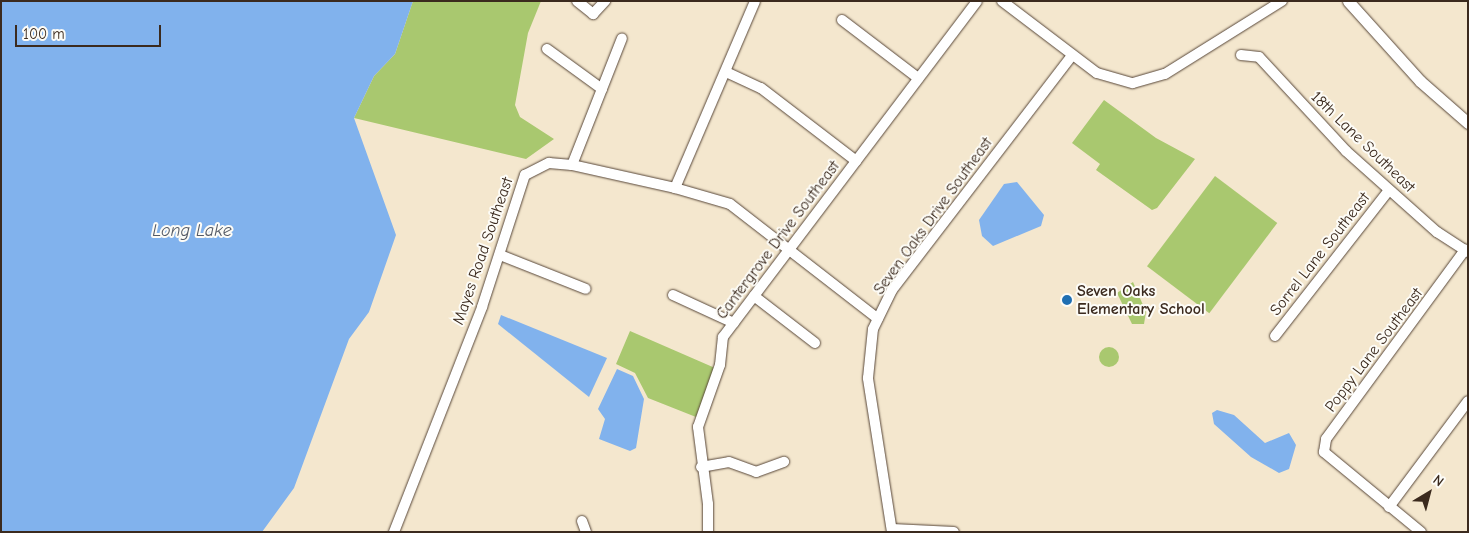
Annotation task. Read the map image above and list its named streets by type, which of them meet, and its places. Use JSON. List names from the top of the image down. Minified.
{"streets":{"street":["18th Lane Southeast","Seven Oaks Drive Southeast","Cantergrove Drive Southeast","Mayes Road Southeast","Sorrel Lane Southeast","Poppy Lane Southeast"]},"crossings":[["18th Lane Southeast","Sorrel Lane Southeast"],["18th Lane Southeast","Poppy Lane Southeast"],["Seven Oaks Drive Southeast","Mayes Road Southeast"],["Cantergrove Drive Southeast","Mayes Road Southeast"]],"water":["Long Lake"],"places":["Seven Oaks Elementary School"],"scale_bar":"100 m","north":"top right"}
